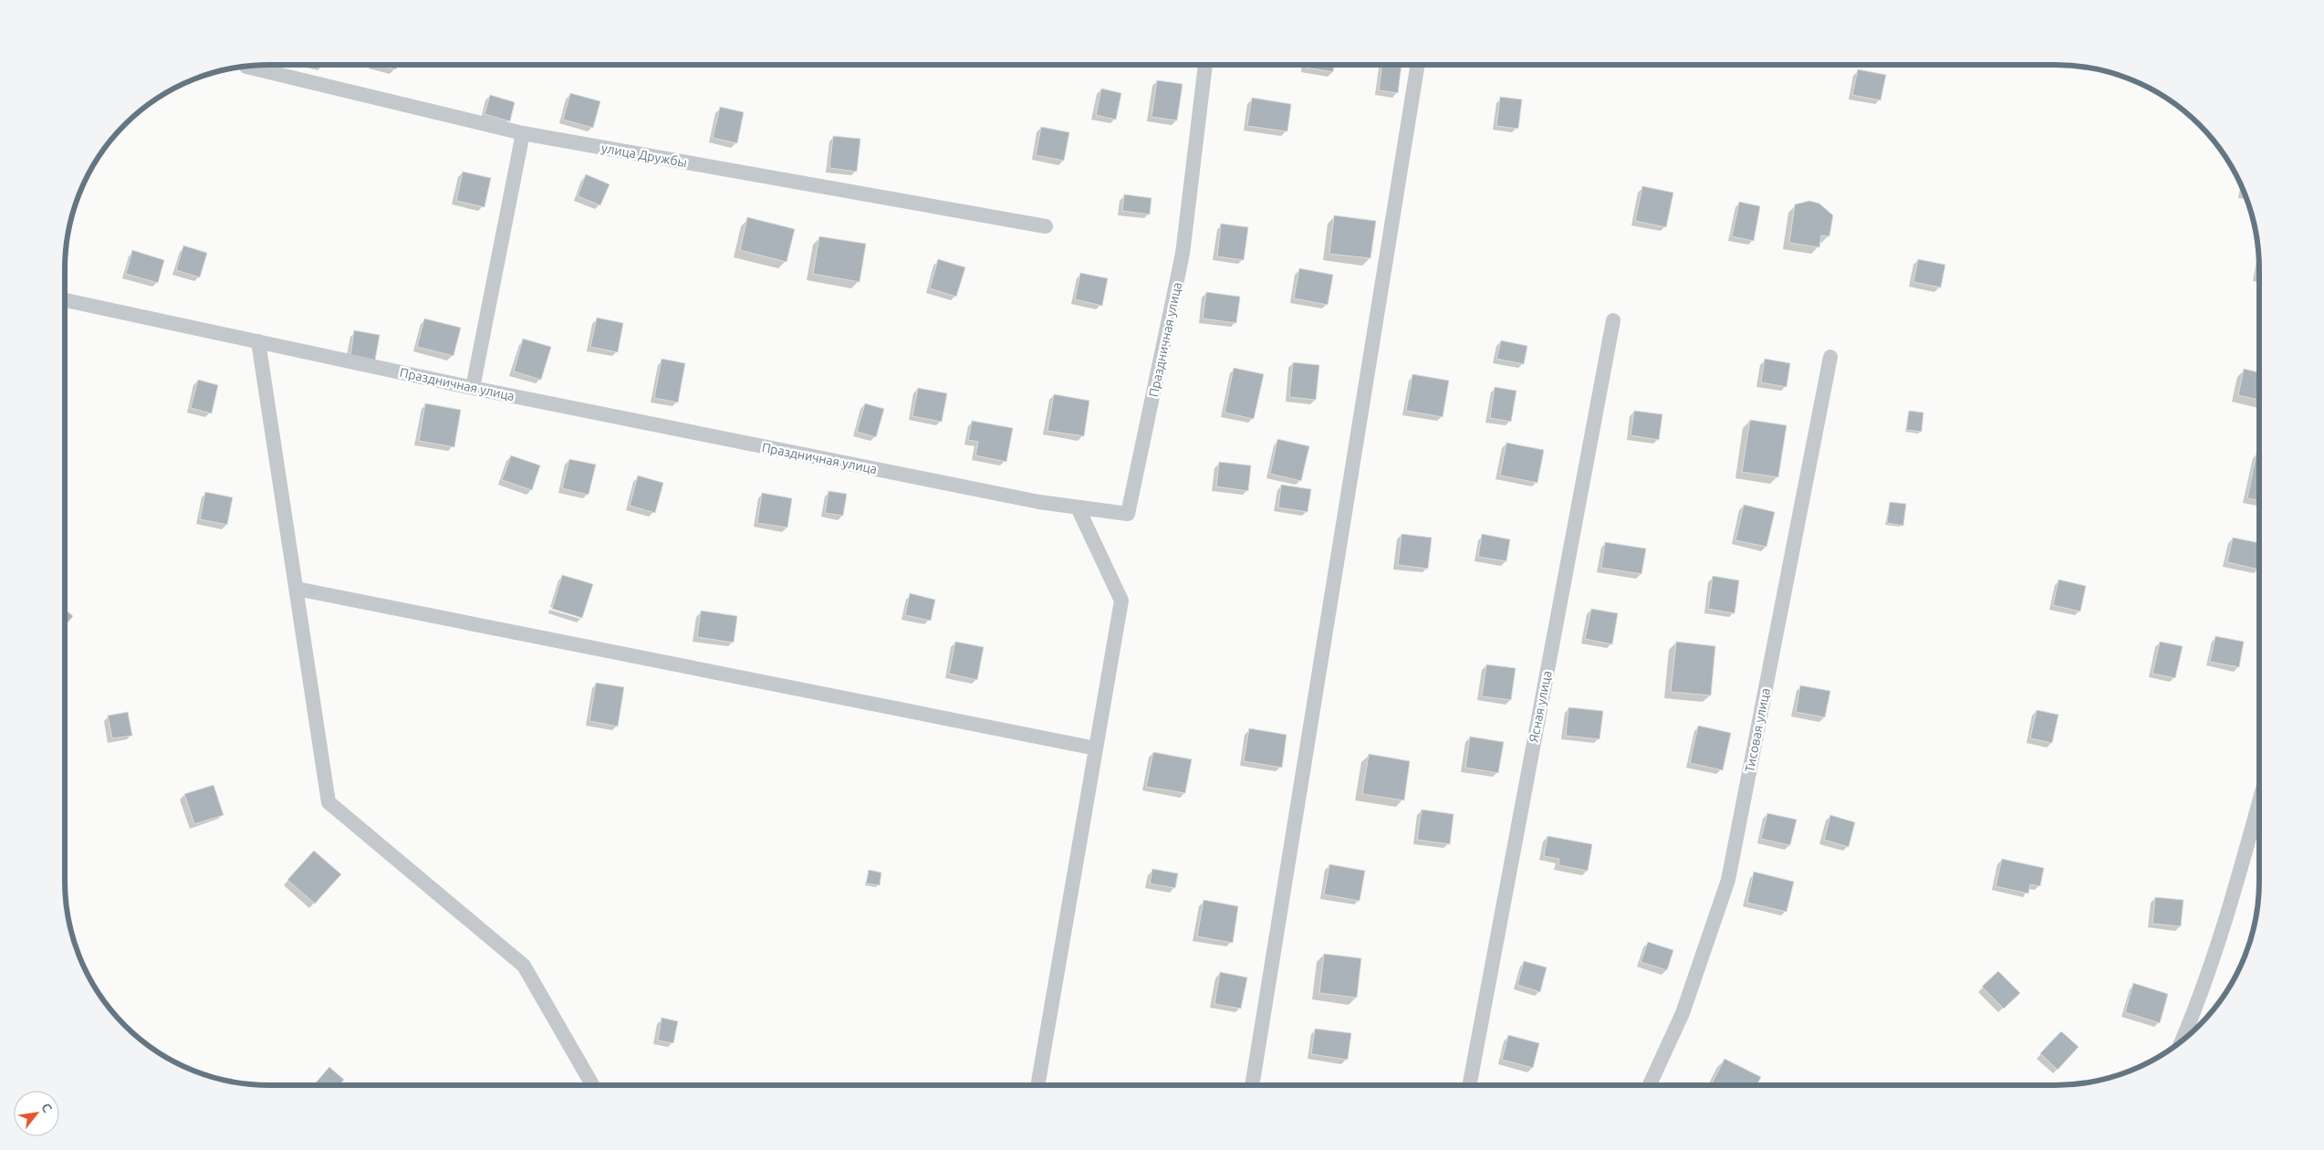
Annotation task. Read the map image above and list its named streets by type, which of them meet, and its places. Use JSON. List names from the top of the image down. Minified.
{"streets":{"street":["улица Дружбы","Праздничная улица","Ясная улица","Тисовая улица"]},"north":"top right"}
